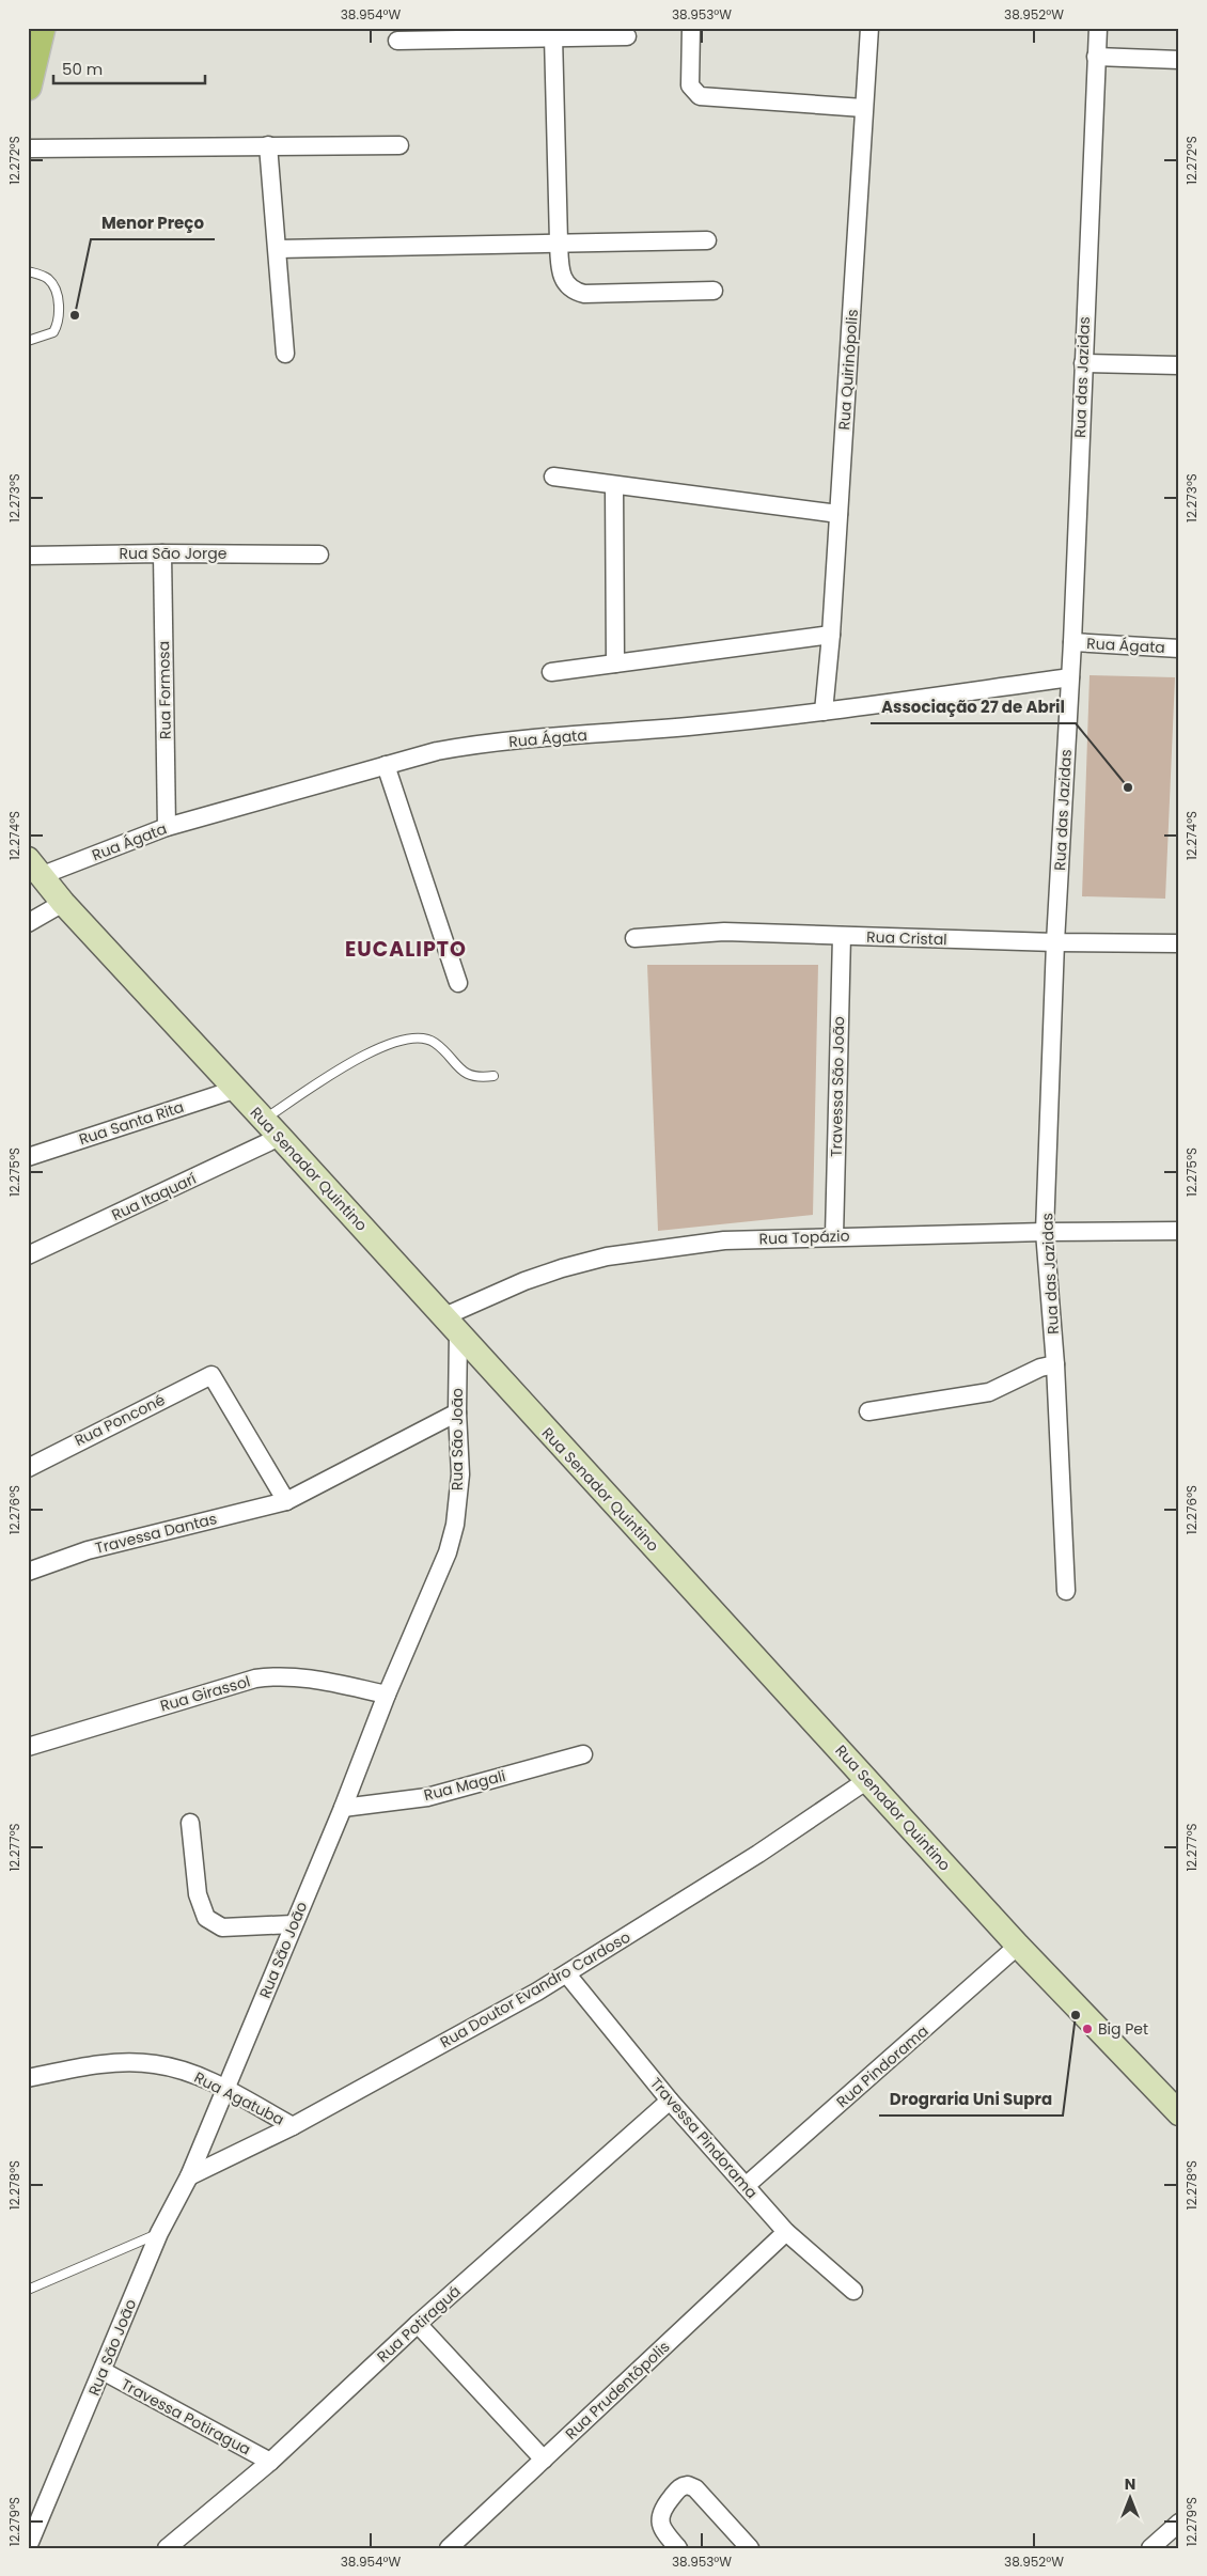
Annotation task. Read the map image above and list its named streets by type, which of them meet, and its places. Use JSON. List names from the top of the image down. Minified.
{"streets":{"street":["Rua Quirinópolis","Rua das Jazidas","Rua São Jorge","Rua Ágata","Rua Formosa","Rua Cristal","Travessa São João","Rua Santa Rita","Rua Senador Quintino","Rua Itaquarí","Rua Topázio","Rua Ponconé","Rua São João","Travessa Dantas","Rua Girassol","Rua Magali","Rua Doutor Evandro Cardoso","Rua Pindorama","Rua Agatuba","Travessa Pindorama","Rua Potiraguá","Rua Prudentôpolis","Travessa Potiragua"]},"crossings":[["Rua Quirinópolis","Rua Ágata"],["Rua das Jazidas","Rua Ágata"],["Rua das Jazidas","Rua Cristal"],["Rua das Jazidas","Rua Topázio"],["Rua São Jorge","Rua Formosa"],["Rua Ágata","Rua Formosa"],["Rua Ágata","Rua Senador Quintino"],["Rua Cristal","Travessa São João"],["Travessa São João","Rua Topázio"],["Rua Santa Rita","Rua Senador Quintino"],["Rua Senador Quintino","Rua Itaquarí"],["Rua Senador Quintino","Rua Topázio"],["Rua Senador Quintino","Rua São João"],["Rua Senador Quintino","Rua Doutor Evandro Cardoso"],["Rua Senador Quintino","Rua Pindorama"],["Rua Topázio","Rua São João"],["Rua Ponconé","Travessa Dantas"],["Rua São João","Travessa Dantas"],["Rua São João","Rua Girassol"],["Rua São João","Rua Magali"],["Rua São João","Rua Doutor Evandro Cardoso"],["Rua São João","Rua Agatuba"],["Rua São João","Travessa Potiragua"],["Rua Doutor Evandro Cardoso","Rua Agatuba"],["Rua Doutor Evandro Cardoso","Travessa Pindorama"],["Rua Pindorama","Travessa Pindorama"],["Travessa Pindorama","Rua Potiraguá"],["Travessa Pindorama","Rua Prudentôpolis"],["Rua Potiraguá","Travessa Potiragua"]],"districts":["EUCALIPTO"],"places":["Menor Preço","Associação 27 de Abril","Drograria Uni Supra","Big Pet"],"scale_bar":"50 m","north":"top","coordinates":["38.954°W","38.953°W","38.952°W","12.272°S","12.273°S","12.274°S","12.275°S","12.276°S","12.277°S","12.278°S","12.279°S"]}
